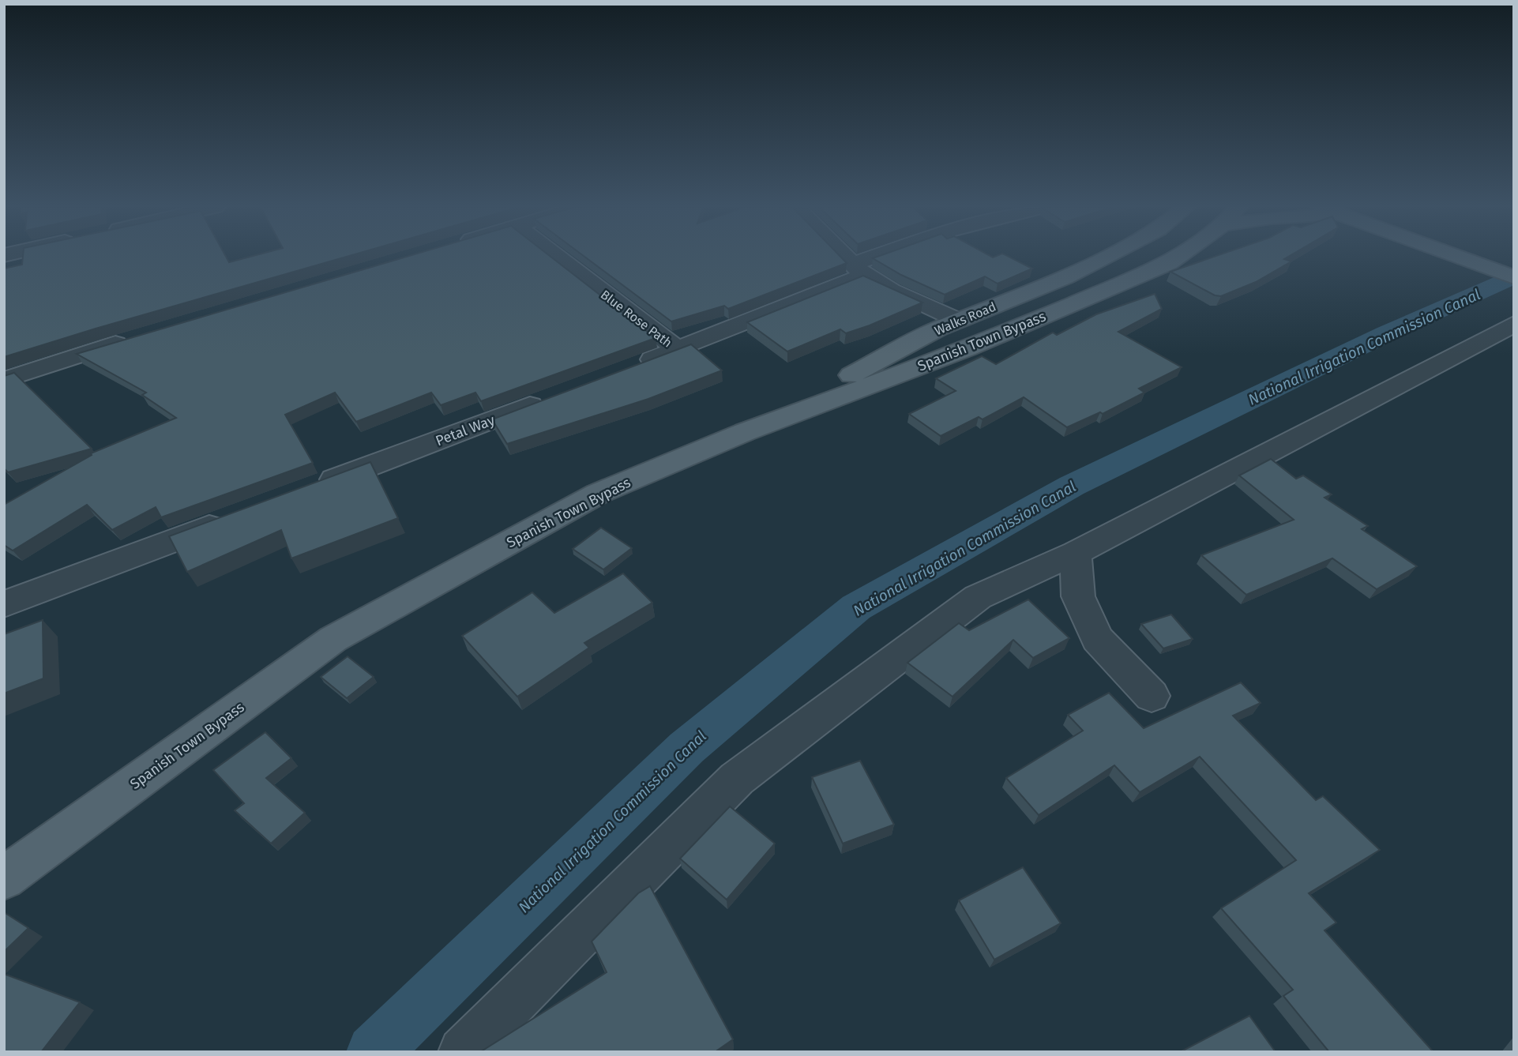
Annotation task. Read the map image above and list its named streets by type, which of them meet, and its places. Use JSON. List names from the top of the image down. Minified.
{"streets":{"main road":["Walks Road","Spanish Town Bypass"],"street":["Blue Rose Path","Petal Way"]},"crossings":[["Walks Road","Spanish Town Bypass"]],"water":["National Irrigation Commission Canal"]}
